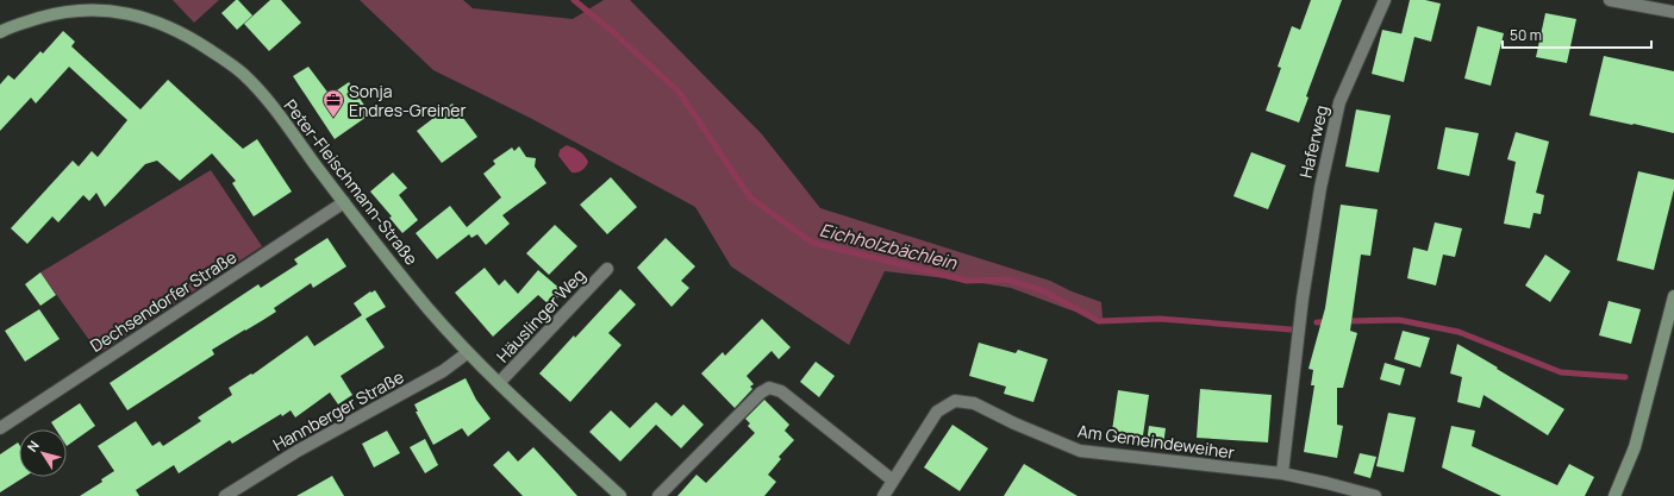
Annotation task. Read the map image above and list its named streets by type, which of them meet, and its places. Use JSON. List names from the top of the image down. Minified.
{"streets":{"street":["Haferweg","Peter-Fleischmann-Straße","Dechsendorfer Straße","Häuslinger Weg","Hannberger Straße","Am Gemeindeweiher"]},"crossings":[["Haferweg","Am Gemeindeweiher"],["Peter-Fleischmann-Straße","Dechsendorfer Straße"],["Peter-Fleischmann-Straße","Häuslinger Weg"],["Peter-Fleischmann-Straße","Hannberger Straße"]],"water":["Eichholzbächlein"],"places":{"office":["Sonja Endres-Greiner"]},"scale_bar":"50 m","north":"top left"}
